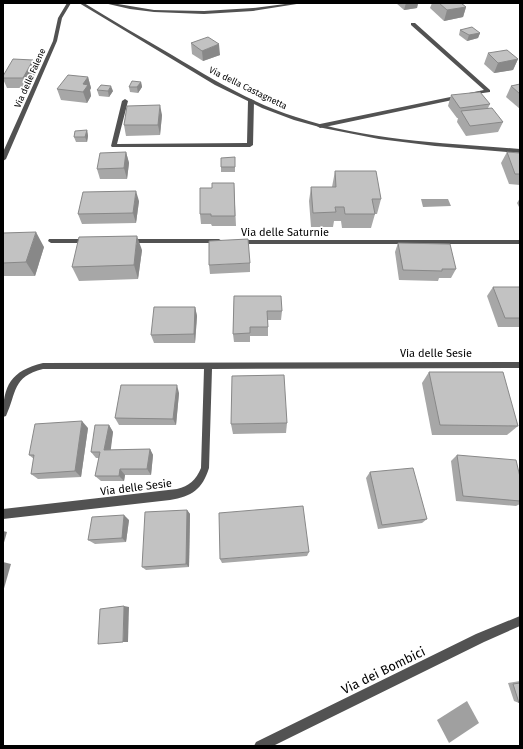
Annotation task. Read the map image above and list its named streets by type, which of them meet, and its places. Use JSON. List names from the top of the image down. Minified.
{"streets":{"street":["Via delle Falene","Via della Castagnetta","Via delle Saturnie","Via delle Sesie","Via dei Bombici"]}}
